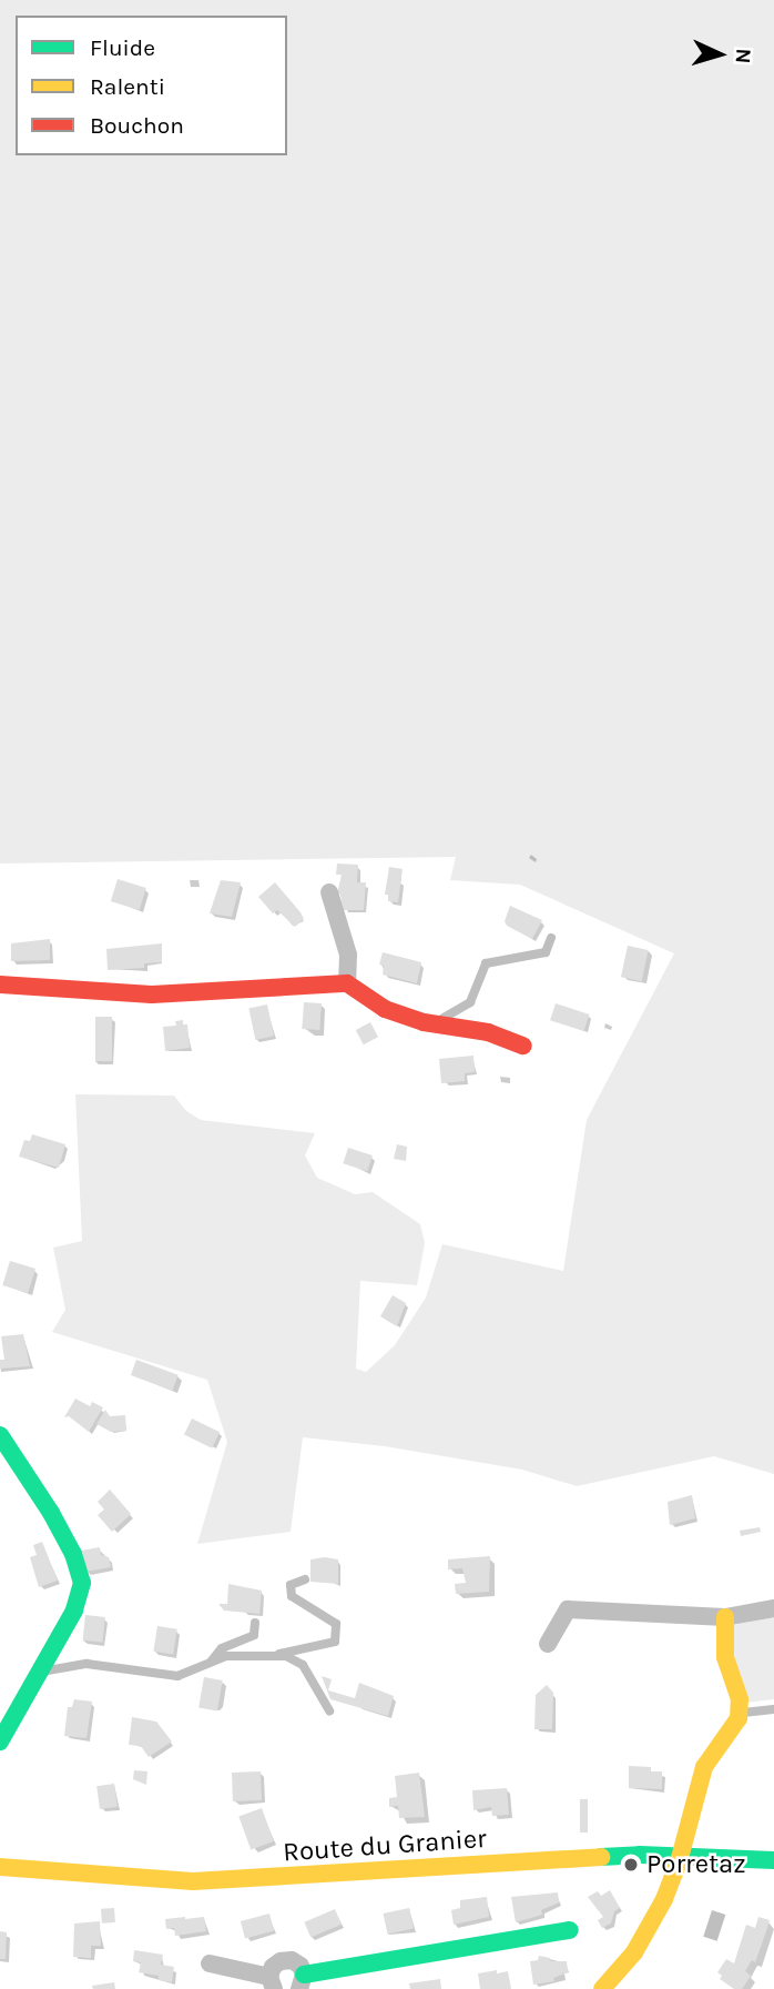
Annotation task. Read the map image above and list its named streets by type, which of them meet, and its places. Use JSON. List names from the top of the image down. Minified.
{"streets":{"street":["Route du Granier"]},"places":["Porretaz"],"legend":["Fluide","Ralenti","Bouchon"],"north":"right"}
